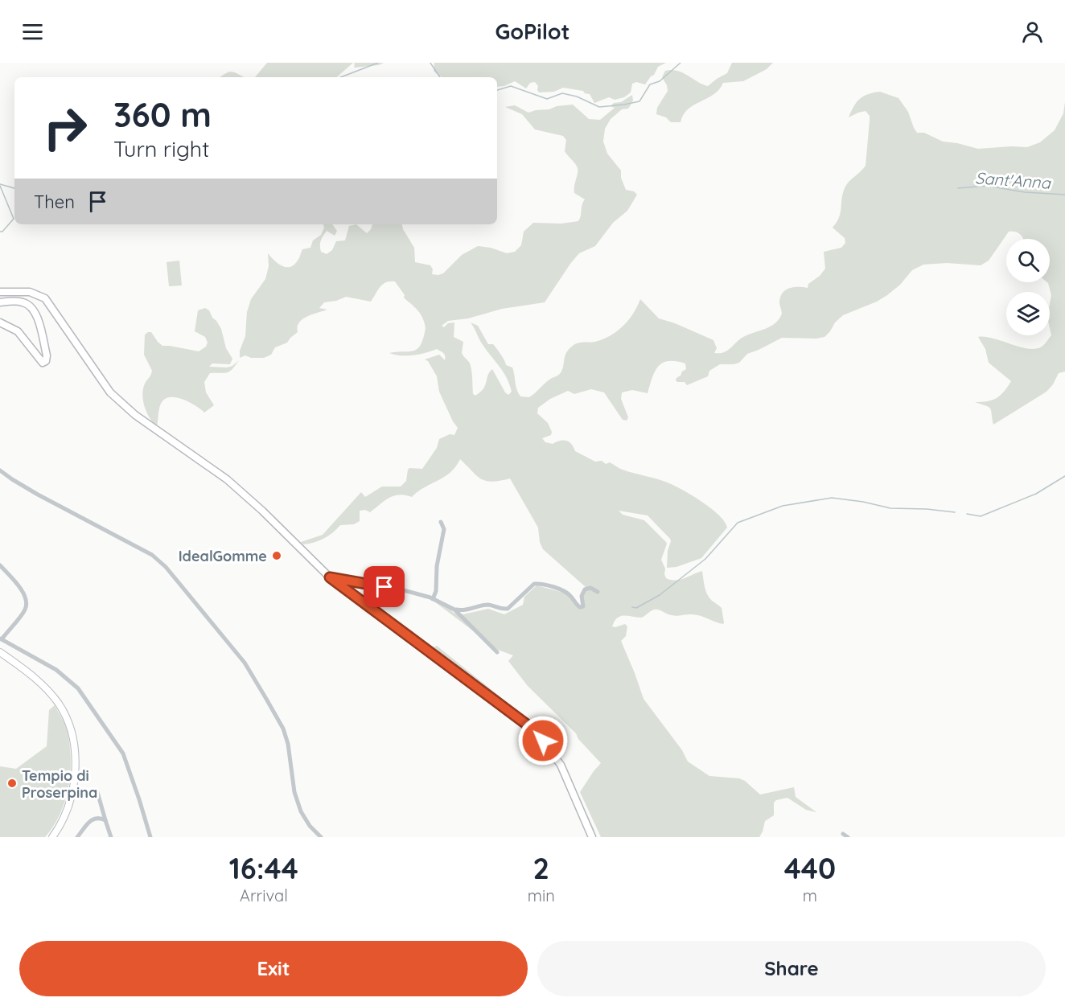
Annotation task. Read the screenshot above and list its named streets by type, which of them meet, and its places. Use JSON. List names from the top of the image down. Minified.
{"water":["Sant'Anna"],"places":["IdealGomme","Tempio di Proserpina"],"page":{"header":"GoPilot","turn":["360 m","Turn right"],"then":"Then","eta":["16:44","Arrival","2","min","440","m"],"buttons":["Exit","Share"]}}
